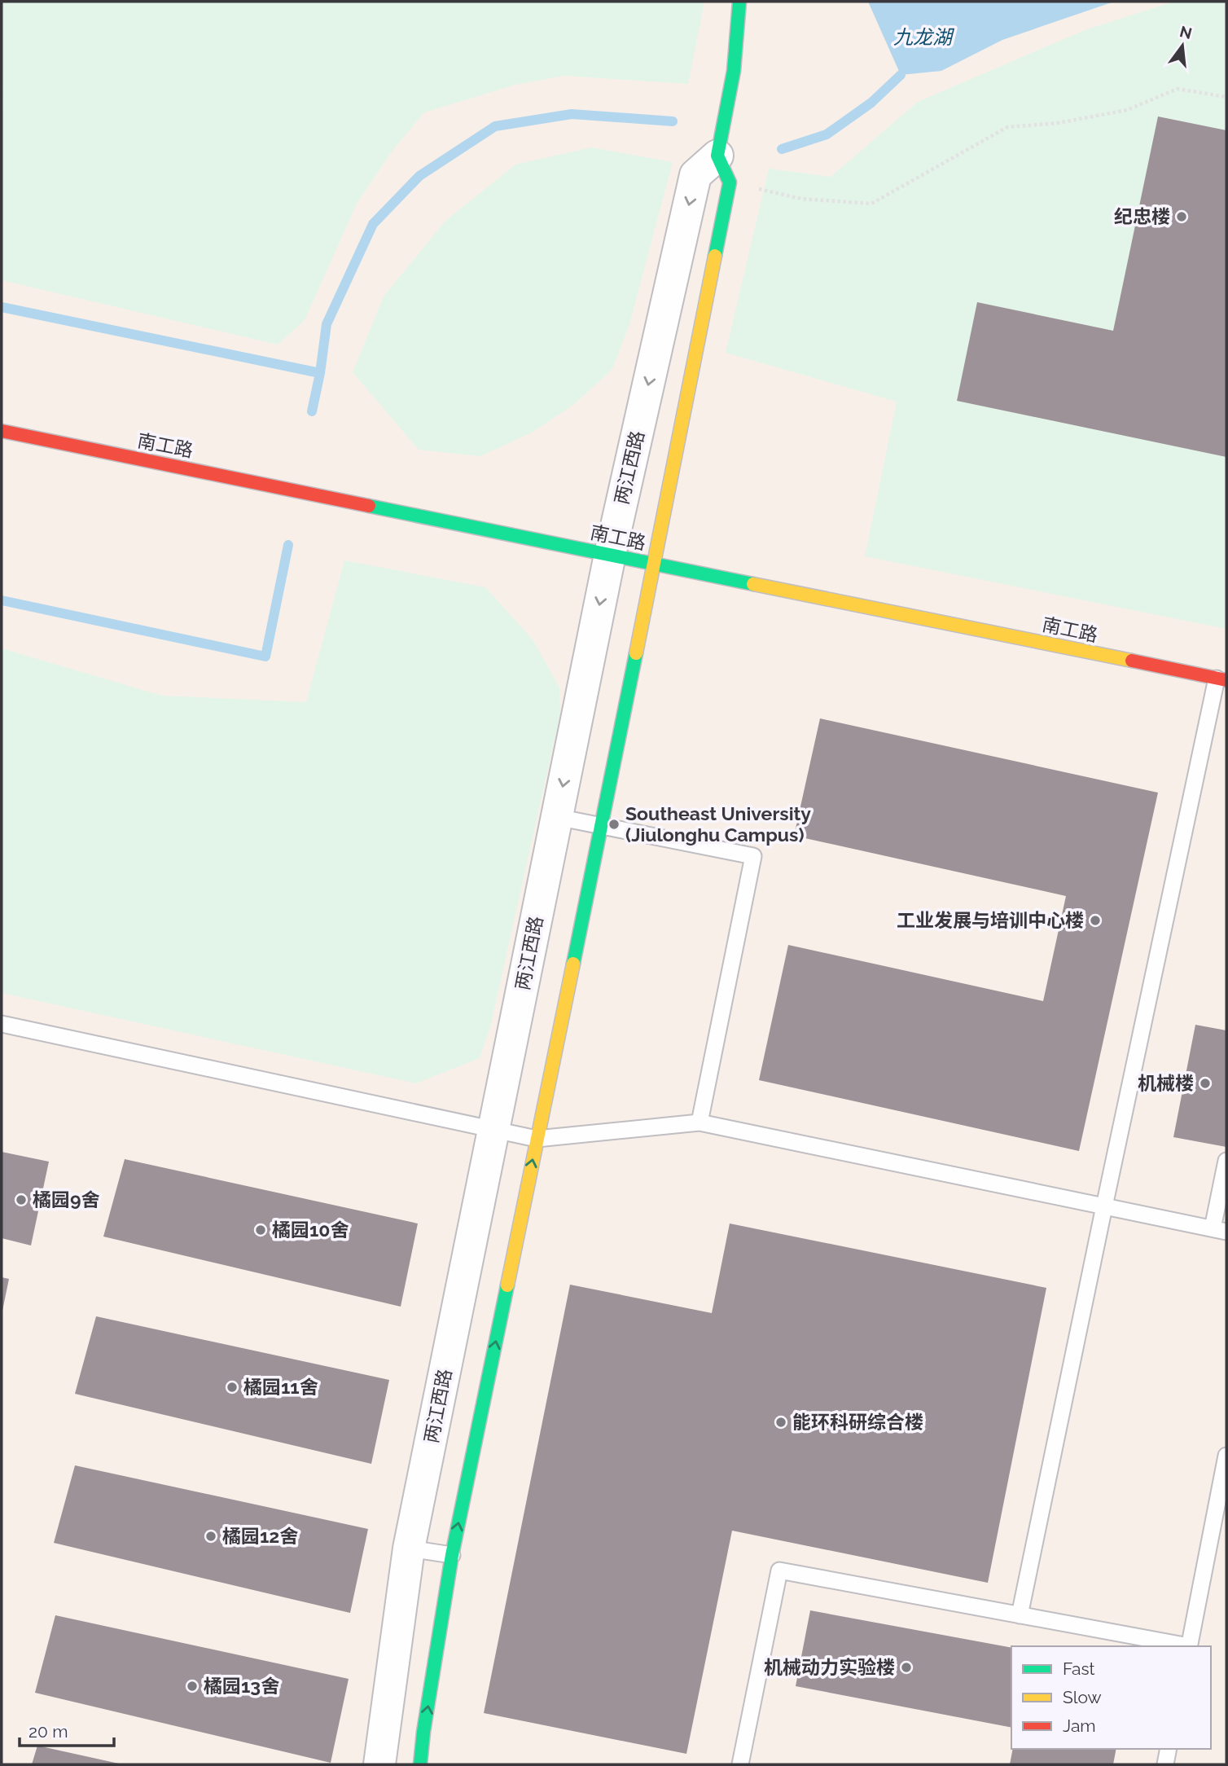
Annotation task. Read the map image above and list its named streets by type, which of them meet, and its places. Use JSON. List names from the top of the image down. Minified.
{"streets":{"street":["南工路","两江西路"]},"crossings":[["南工路","两江西路"]],"water":["九龙湖"],"places":["纪忠楼","Southeast University (Jiulonghu Campus)","工业发展与培训中心楼","机械楼","橘园9舍","橘园10舍","橘园11舍","能环科研综合楼","橘园12舍","机械动力实验楼","橘园13舍"],"legend":["Fast","Slow","Jam"],"scale_bar":"20 m","north":"top"}
